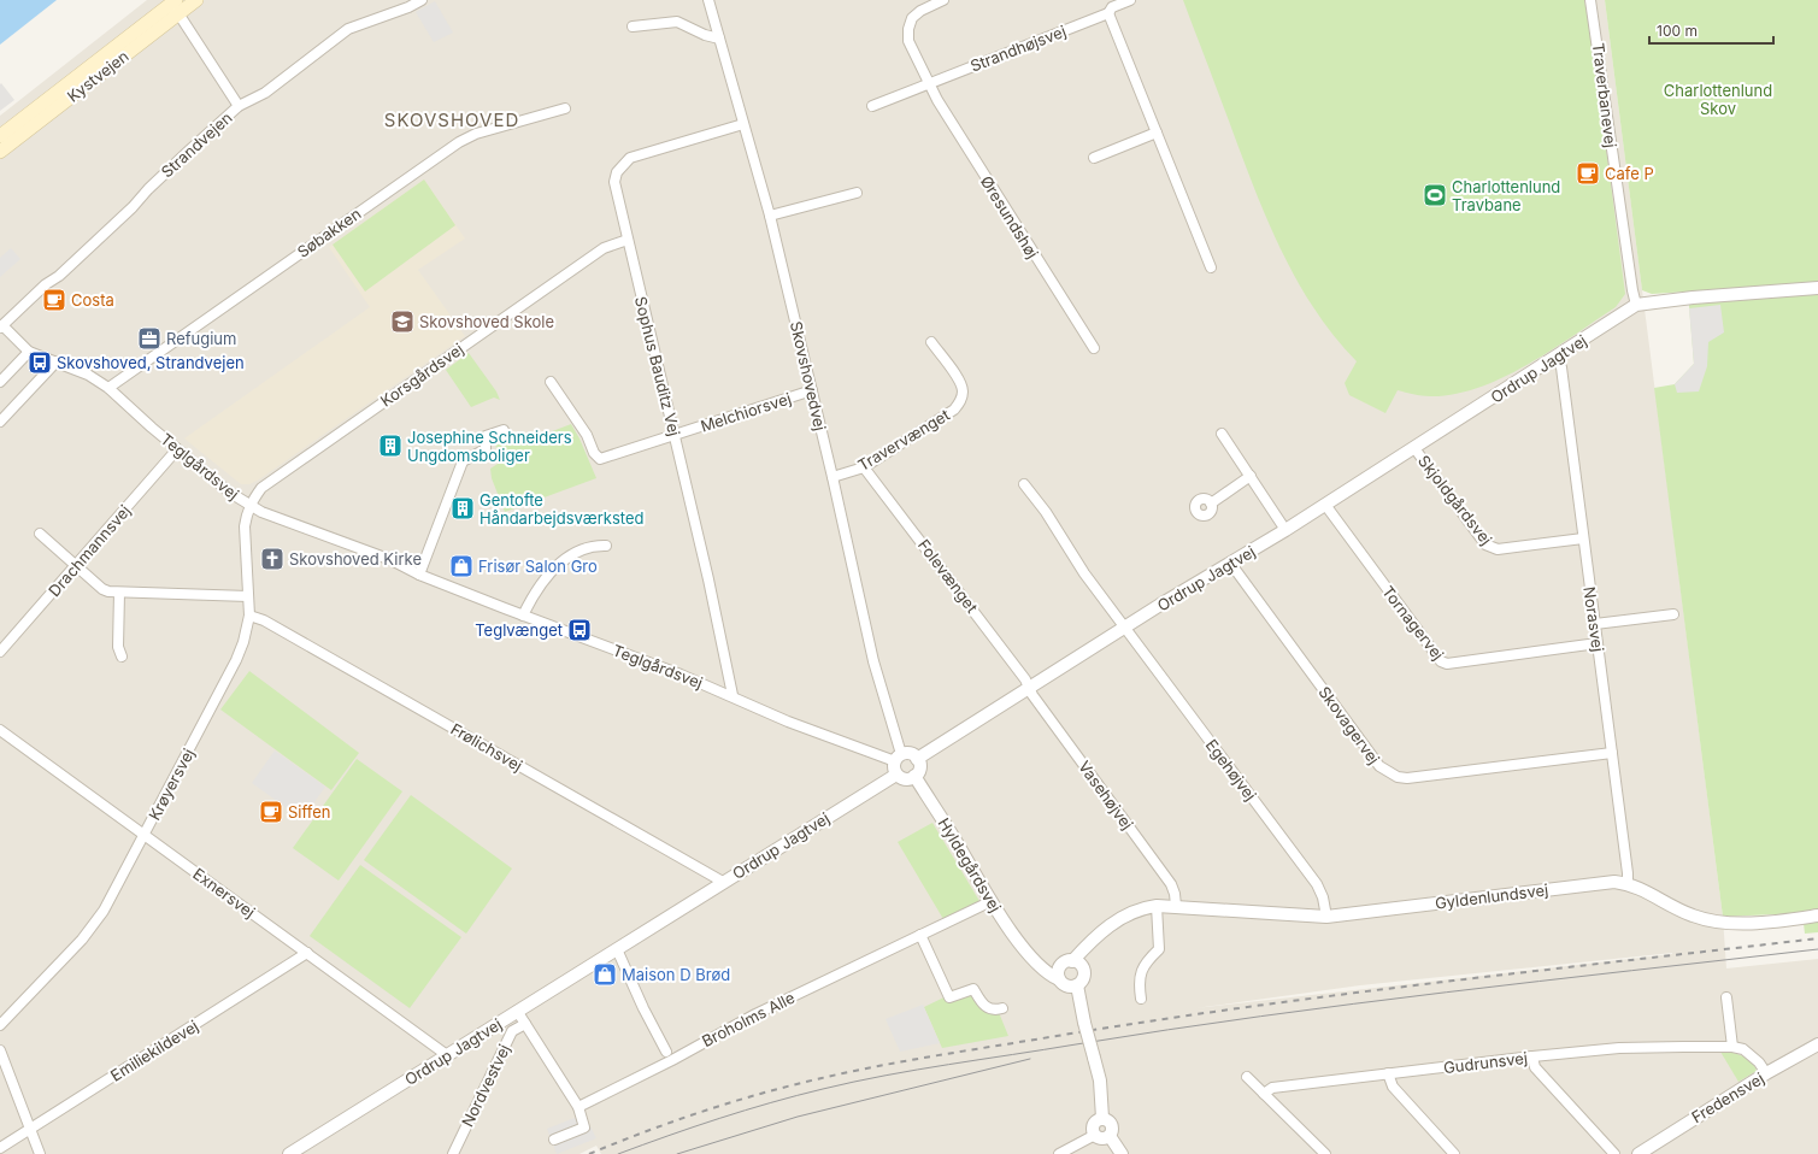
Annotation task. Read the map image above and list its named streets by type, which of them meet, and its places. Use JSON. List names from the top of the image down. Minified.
{"streets":{"main road":["Kystvejen"],"street":["Strandhøjsvej","Traverbanevej","Strandvejen","Øresundshøj","Søbakken","Sophus Bauditz Vej","Ordrup Jagtvej","Korsgårdsvej","Skovshovedvej","Melchiorsvej","Travervænget","Teglgårdsvej","Skjoldgårdsvej","Drachmannsvej","Folevænget","Norasvej","Tornagervej","Skovagervej","Frølichsvej","Egehøjvej","Krøyersvej","Vasehøjvej","Hyldegårdsvej","Exnersvej","Gyldenlundsvej","Broholms Alle","Emiliekildevej","Gudrunsvej","Nordvestvej","Fredensvej"]},"crossings":[["Strandhøjsvej","Øresundshøj"],["Traverbanevej","Ordrup Jagtvej"],["Strandvejen","Teglgårdsvej"],["Søbakken","Teglgårdsvej"],["Sophus Bauditz Vej","Korsgårdsvej"],["Sophus Bauditz Vej","Skovshovedvej"],["Sophus Bauditz Vej","Melchiorsvej"],["Sophus Bauditz Vej","Teglgårdsvej"],["Ordrup Jagtvej","Skovshovedvej"],["Ordrup Jagtvej","Teglgårdsvej"],["Ordrup Jagtvej","Skjoldgårdsvej"],["Ordrup Jagtvej","Folevænget"],["Ordrup Jagtvej","Norasvej"],["Ordrup Jagtvej","Tornagervej"],["Ordrup Jagtvej","Skovagervej"],["Ordrup Jagtvej","Frølichsvej"],["Ordrup Jagtvej","Egehøjvej"],["Ordrup Jagtvej","Vasehøjvej"],["Ordrup Jagtvej","Hyldegårdsvej"],["Ordrup Jagtvej","Exnersvej"],["Korsgårdsvej","Teglgårdsvej"],["Korsgårdsvej","Krøyersvej"],["Skovshovedvej","Melchiorsvej"],["Skovshovedvej","Travervænget"],["Skovshovedvej","Teglgårdsvej"],["Skovshovedvej","Hyldegårdsvej"],["Travervænget","Folevænget"],["Teglgårdsvej","Drachmannsvej"],["Teglgårdsvej","Krøyersvej"],["Teglgårdsvej","Hyldegårdsvej"],["Skjoldgårdsvej","Norasvej"],["Folevænget","Vasehøjvej"],["Norasvej","Tornagervej"],["Norasvej","Skovagervej"],["Norasvej","Gyldenlundsvej"],["Frølichsvej","Krøyersvej"],["Egehøjvej","Gyldenlundsvej"],["Krøyersvej","Exnersvej"],["Vasehøjvej","Gyldenlundsvej"],["Hyldegårdsvej","Broholms Alle"],["Exnersvej","Emiliekildevej"]],"districts":["SKOVSHOVED"],"parks":["Charlottenlund Skov"],"places":{"cafe":["Cafe P","Costa","Siffen"],"sports":["Charlottenlund Travbane"],"school or university":["Skovshoved Skole"],"office":["Refugium"],"bus stop":["Skovshoved, Strandvejen","Teglvænget"],"building":["Josephine Schneiders Ungdomsboliger","Gentofte Håndarbejdsværksted"],"church":["Skovshoved Kirke"],"shop":["Frisør Salon Gro","Maison D Brød"]},"scale_bar":"100 m"}
